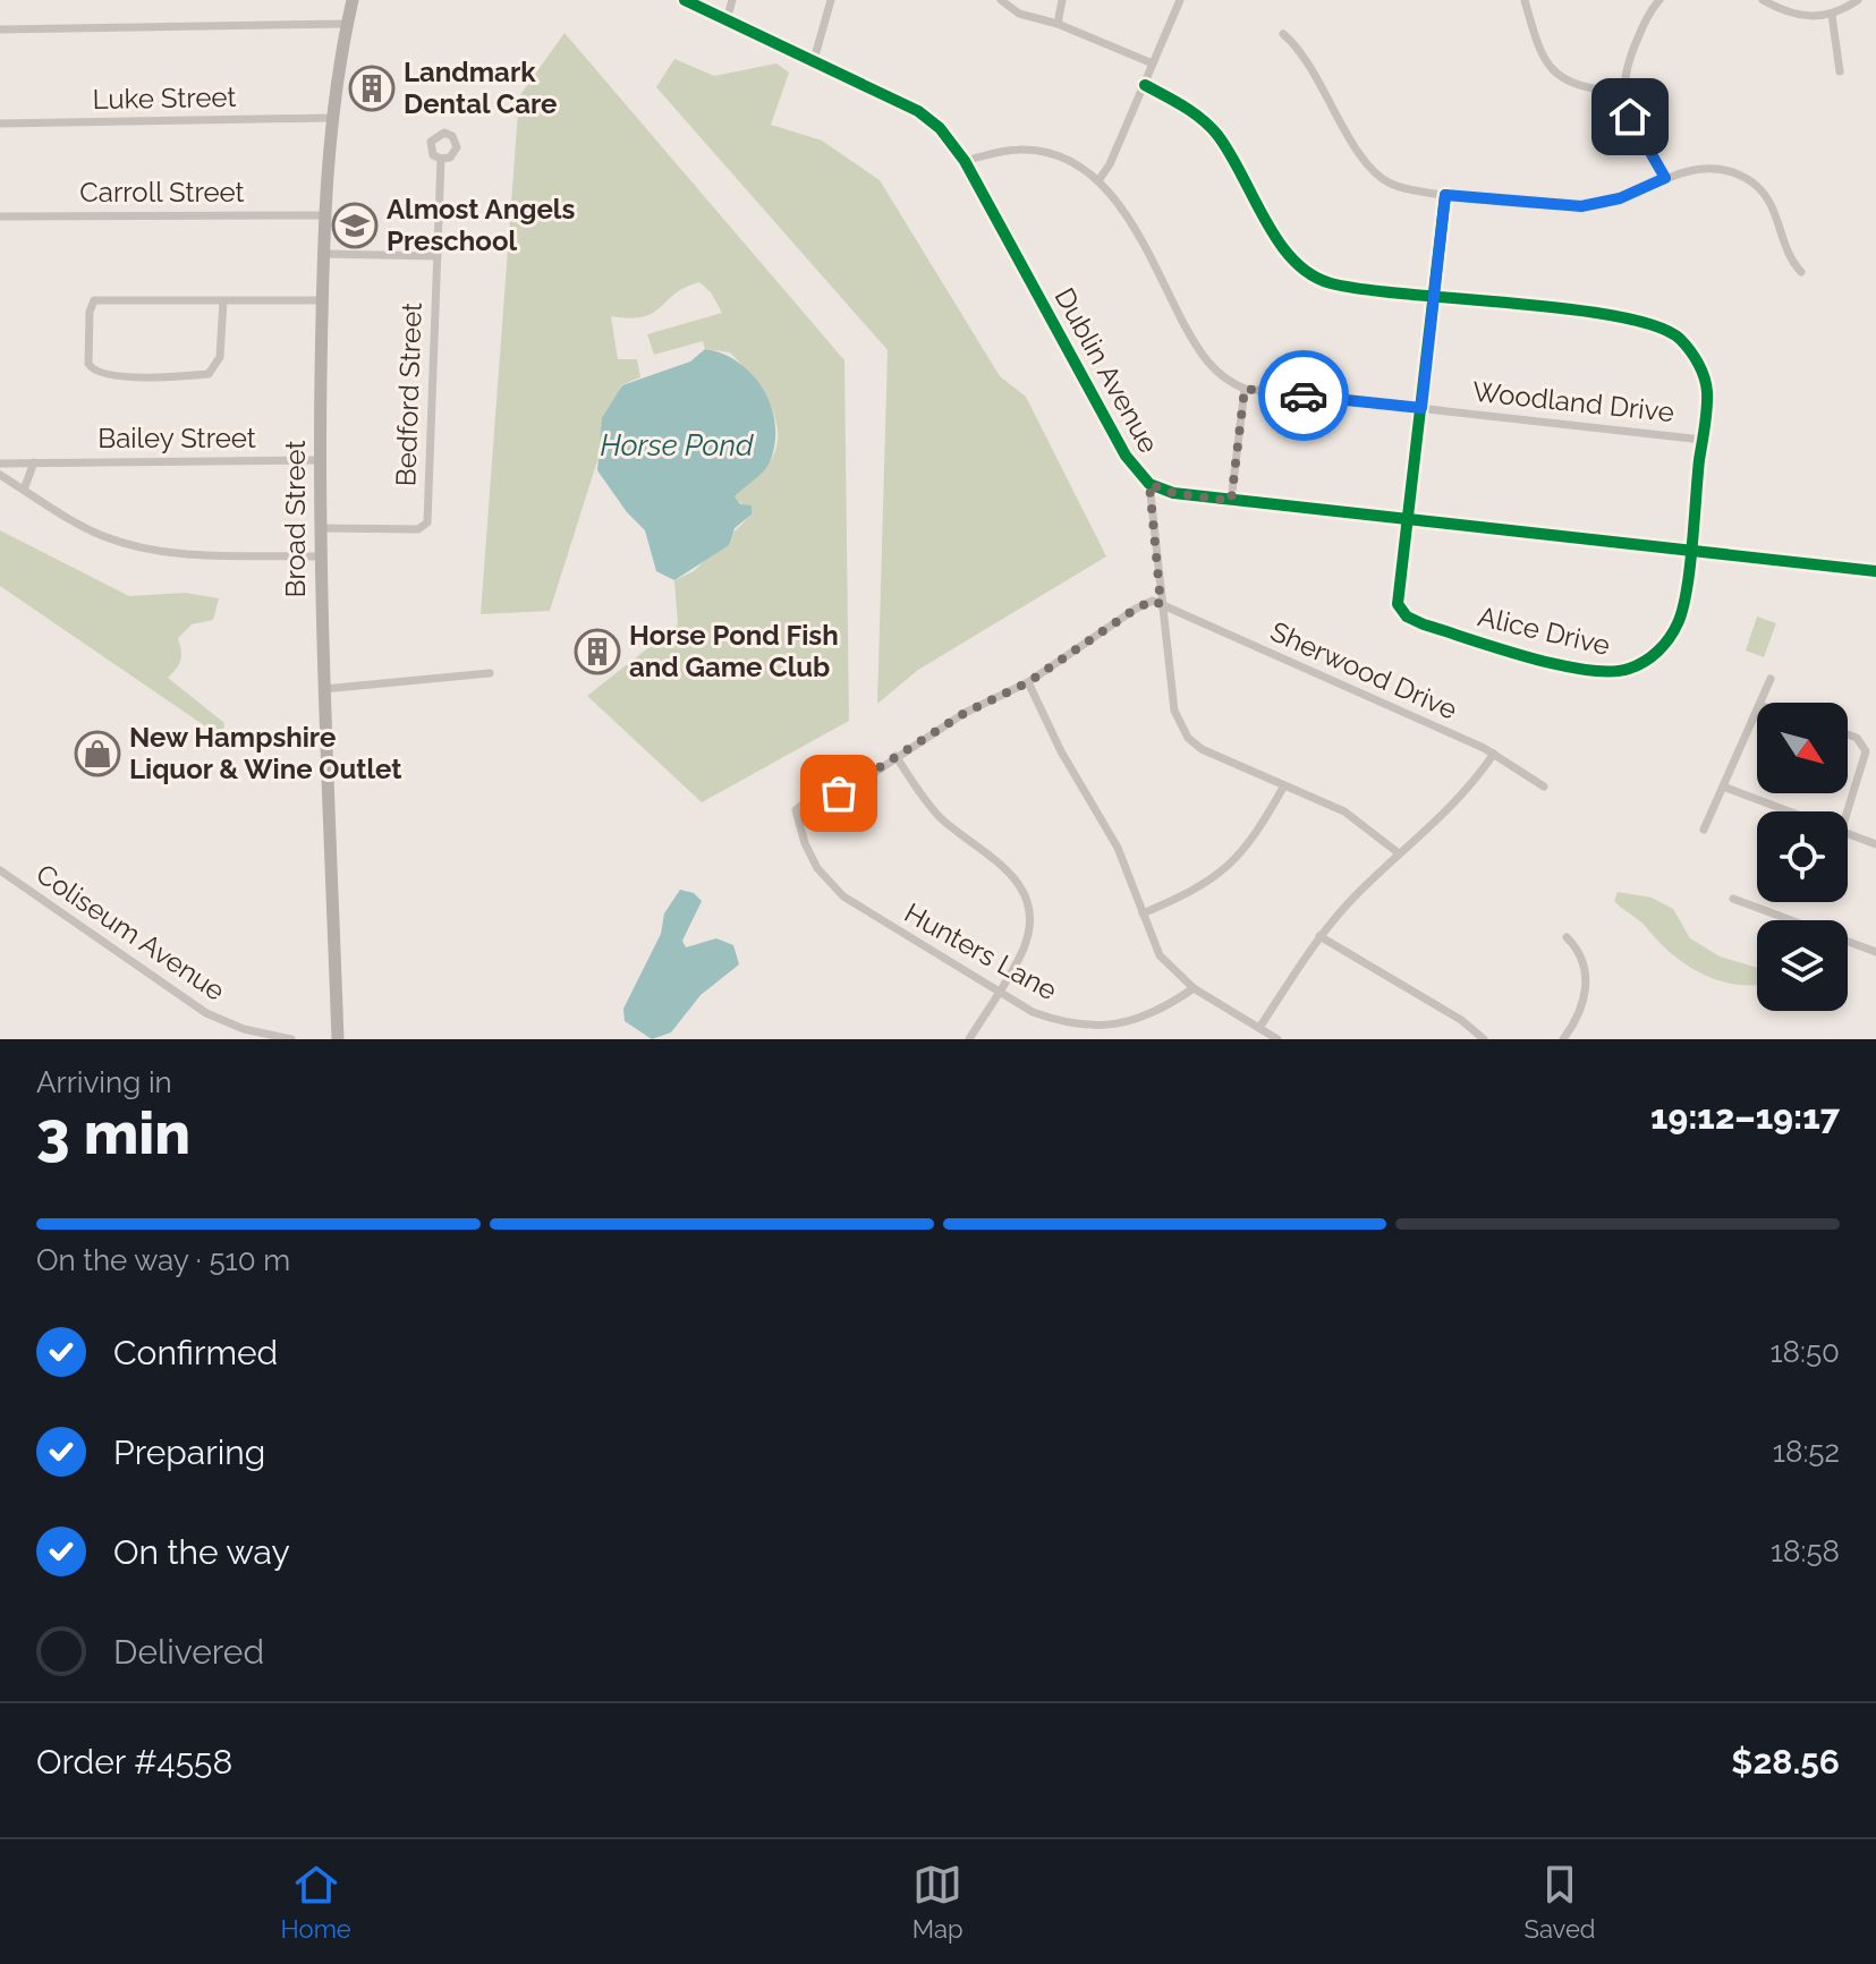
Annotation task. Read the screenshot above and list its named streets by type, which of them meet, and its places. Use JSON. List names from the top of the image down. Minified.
{"streets":{"main road":["Broad Street"],"street":["Luke Street","Carroll Street","Dublin Avenue","Bedford Street","Woodland Drive","Bailey Street","Alice Drive","Sherwood Drive","Coliseum Avenue","Hunters Lane"]},"crossings":[["Luke Street","Broad Street"],["Carroll Street","Broad Street"],["Dublin Avenue","Alice Drive"],["Bedford Street","Broad Street"],["Woodland Drive","Alice Drive"],["Bailey Street","Broad Street"]],"water":["Horse Pond"],"places":{"building":["Landmark Dental Care","Horse Pond Fish and Game Club"],"school or university":["Almost Angels Preschool"],"shop":["New Hampshire Liquor & Wine Outlet"]},"north":"bottom right","page":{"heading":["3 min","Arriving in","19:12–19:17"],"panel":["Order #4558","$28.56"],"bar":"On the way · 510 m","list":[["Confirmed","18:50"],["Preparing","18:52"],["On the way","18:58"],"Delivered"],"tabs":["Home","Map","Saved"]}}
